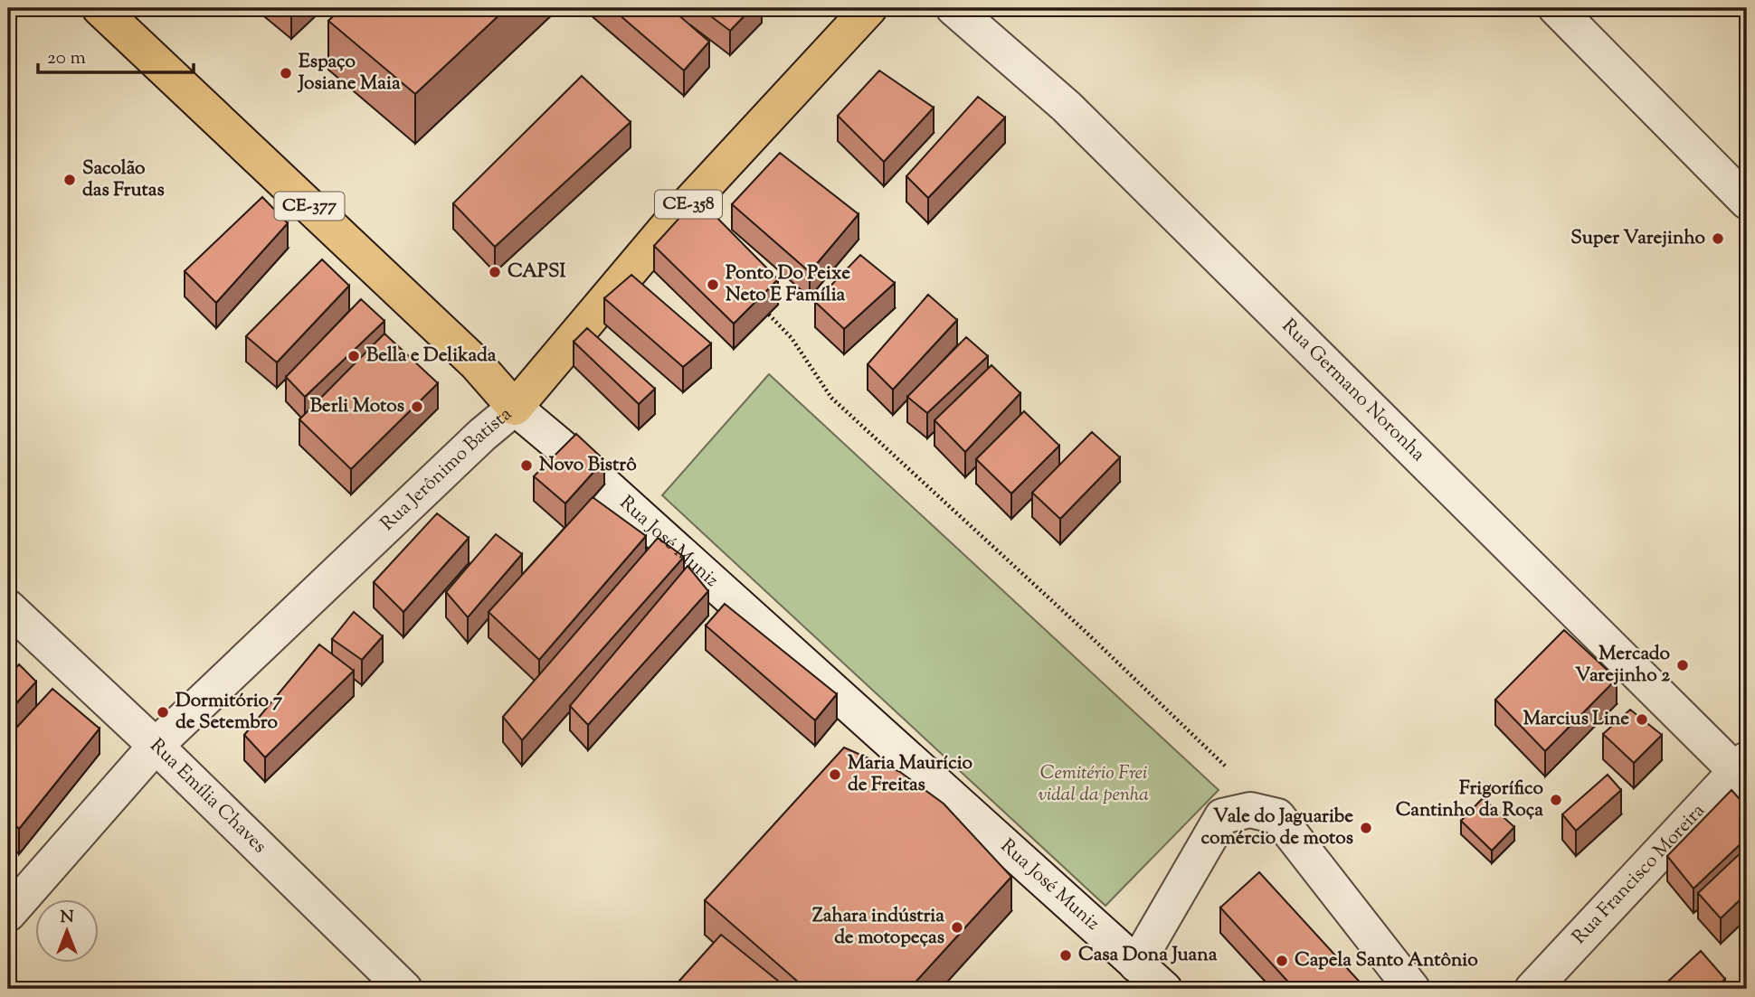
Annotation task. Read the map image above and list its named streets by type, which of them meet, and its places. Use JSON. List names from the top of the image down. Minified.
{"streets":{"main road":["CE-358","CE-377","Rua Jerônimo Batista","Rua José Muniz"],"street":["Rua Germano Noronha","Rua Emília Chaves","Rua Francisco Moreira"]},"crossings":[["Rua Germano Noronha","Rua Francisco Moreira"],["Rua Jerônimo Batista","Rua José Muniz"],["Rua Jerônimo Batista","Rua Emília Chaves"]],"parks":["Cemitério Frei vidal da penha"],"places":["Espaço Josiane Maia","Sacolão das Frutas","Super Varejinho","CAPSI","Ponto Do Peixe Neto E Família","Bella e Delikada","Berli Motos","Novo Bistrô","Mercado Varejinho 2","Dormitório 7 de Setembro","Marcius Line","Maria Maurício de Freitas","Frigorífico Cantinho da Roça","Vale do Jaguaribe comércio de motos","Zahara indústria de motopeças","Casa Dona Juana","Capela Santo Antônio"],"scale_bar":"20 m","north":"top"}
